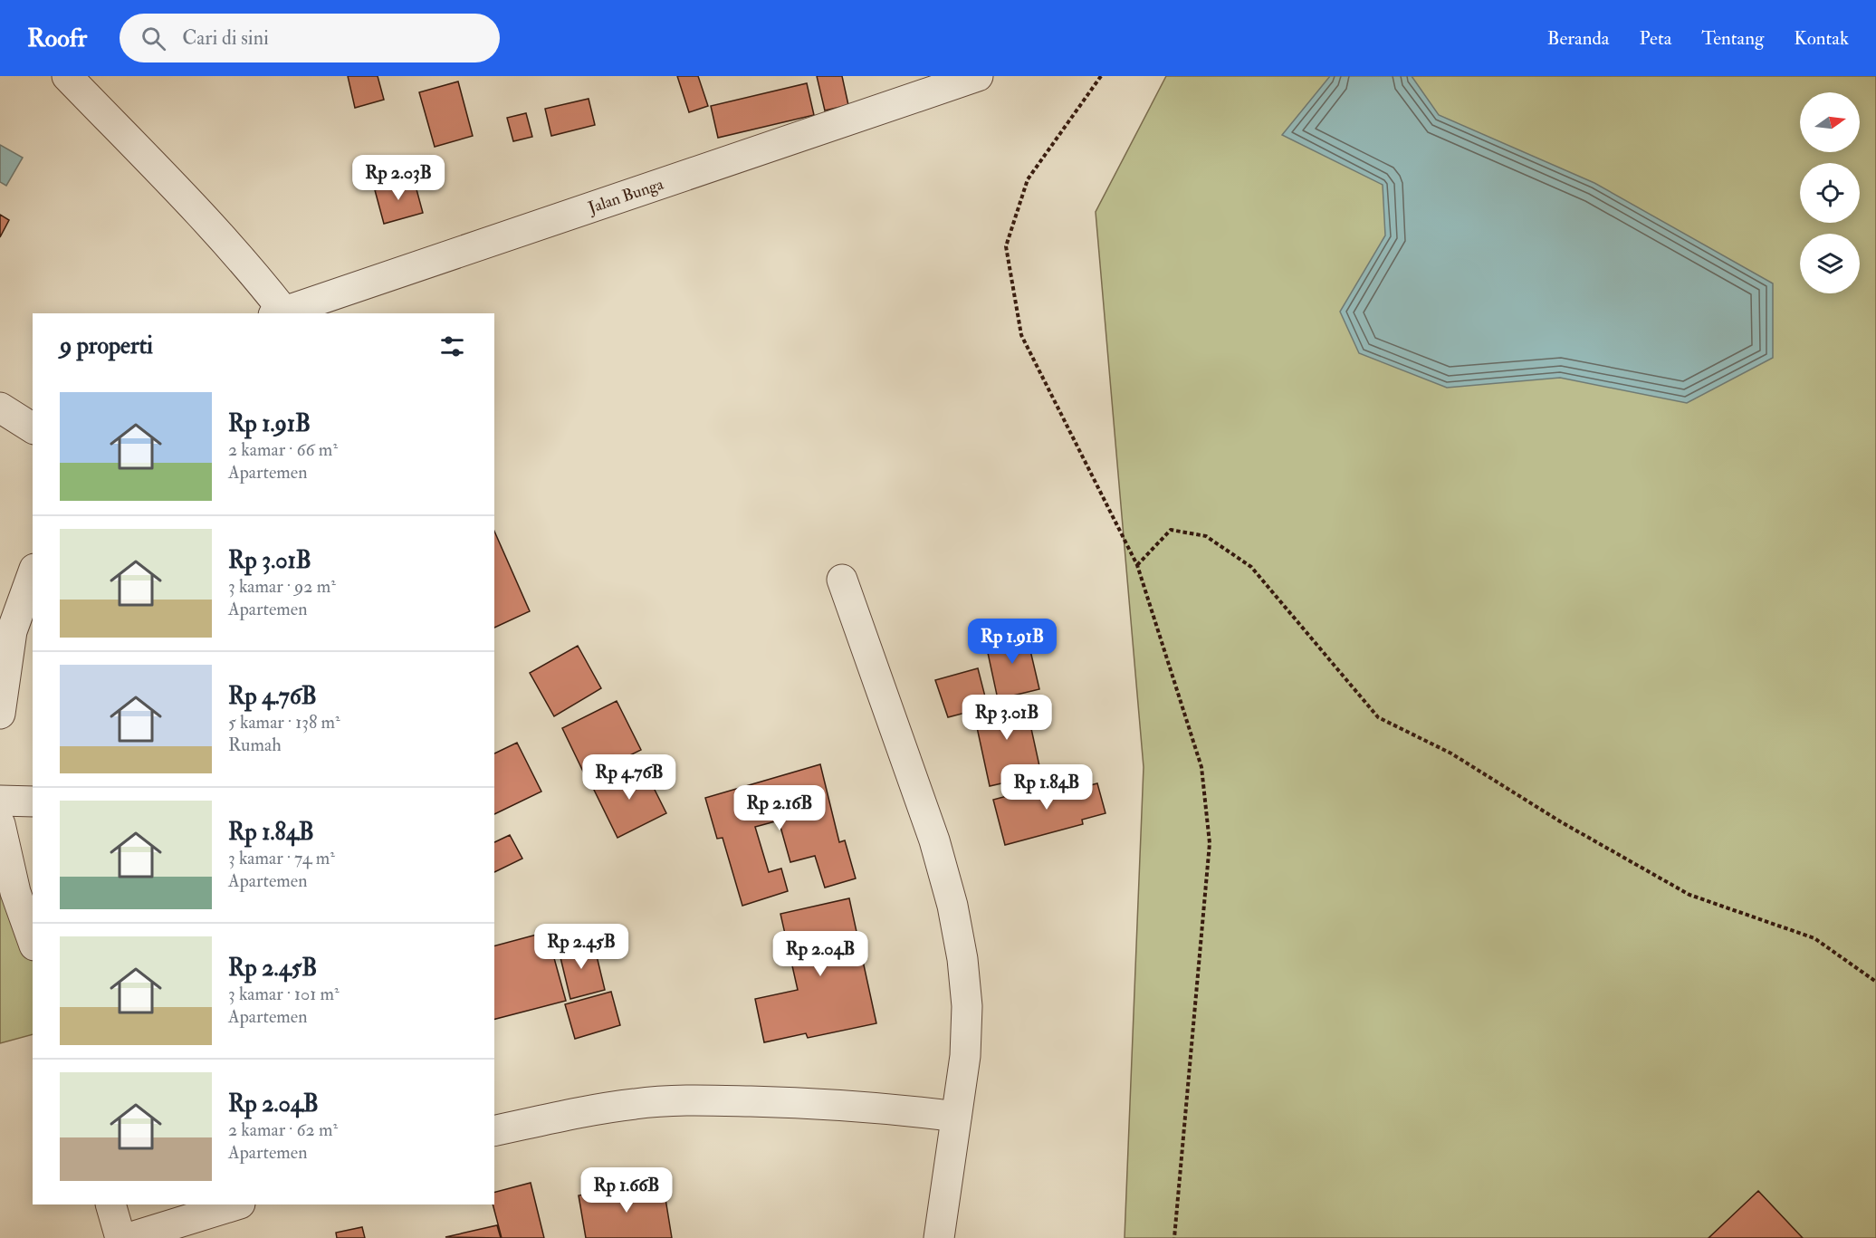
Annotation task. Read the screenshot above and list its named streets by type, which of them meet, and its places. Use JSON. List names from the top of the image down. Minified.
{"streets":{"street":["Jalan Bunga"]},"north":"right","page":{"header":"Roofr","search":"Cari di sini","nav":["Beranda","Peta","Tentang","Kontak"],"price":["Rp 2.03B","Rp 1.91B","Rp 3.01B","Rp 4.76B","Rp 1.84B","Rp 2.16B","Rp 2.45B","Rp 2.04B","Rp 1.66B"],"heading":"9 properti","list":[{"name":"Rp 1.91B","note":"2 kamar · 66 m² · Apartemen"},{"name":"Rp 3.01B","note":"3 kamar · 92 m² · Apartemen"},{"name":"Rp 4.76B","note":"5 kamar · 138 m² · Rumah"},{"name":"Rp 1.84B","note":"3 kamar · 74 m² · Apartemen"},{"name":"Rp 2.45B","note":"3 kamar · 101 m² · Apartemen"},{"name":"Rp 2.04B","note":"2 kamar · 62 m² · Apartemen"}]}}
